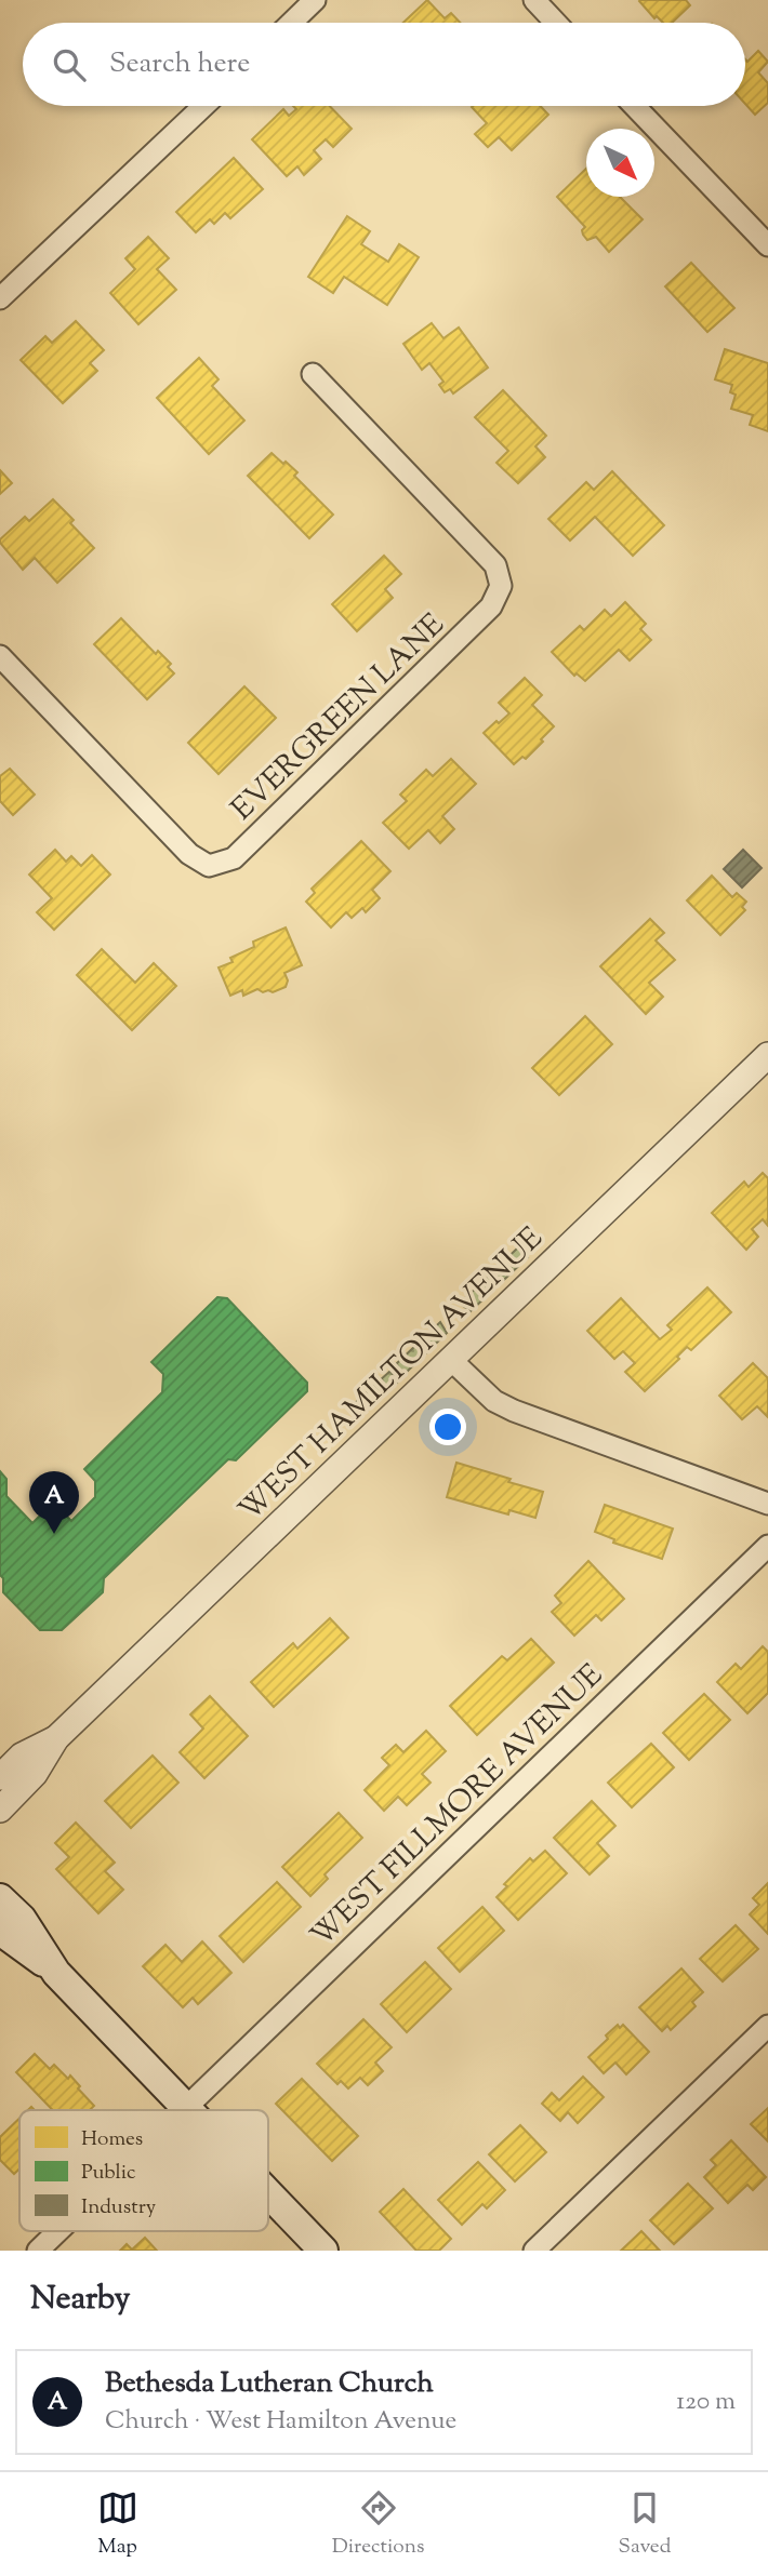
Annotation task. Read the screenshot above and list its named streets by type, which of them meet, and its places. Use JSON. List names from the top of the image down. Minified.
{"streets":{"street":["EVERGREEN LANE","WEST HAMILTON AVENUE","WEST FILLMORE AVENUE"]},"legend":["Homes","Public","Industry"],"north":"bottom right","page":{"search":"Search here","pins":"A","heading":"Nearby","list":[{"mark":"A","name":"Bethesda Lutheran Church","note":"Church · West Hamilton Avenue","value":"120 m"}],"nav":["Map","Directions","Saved"]}}
